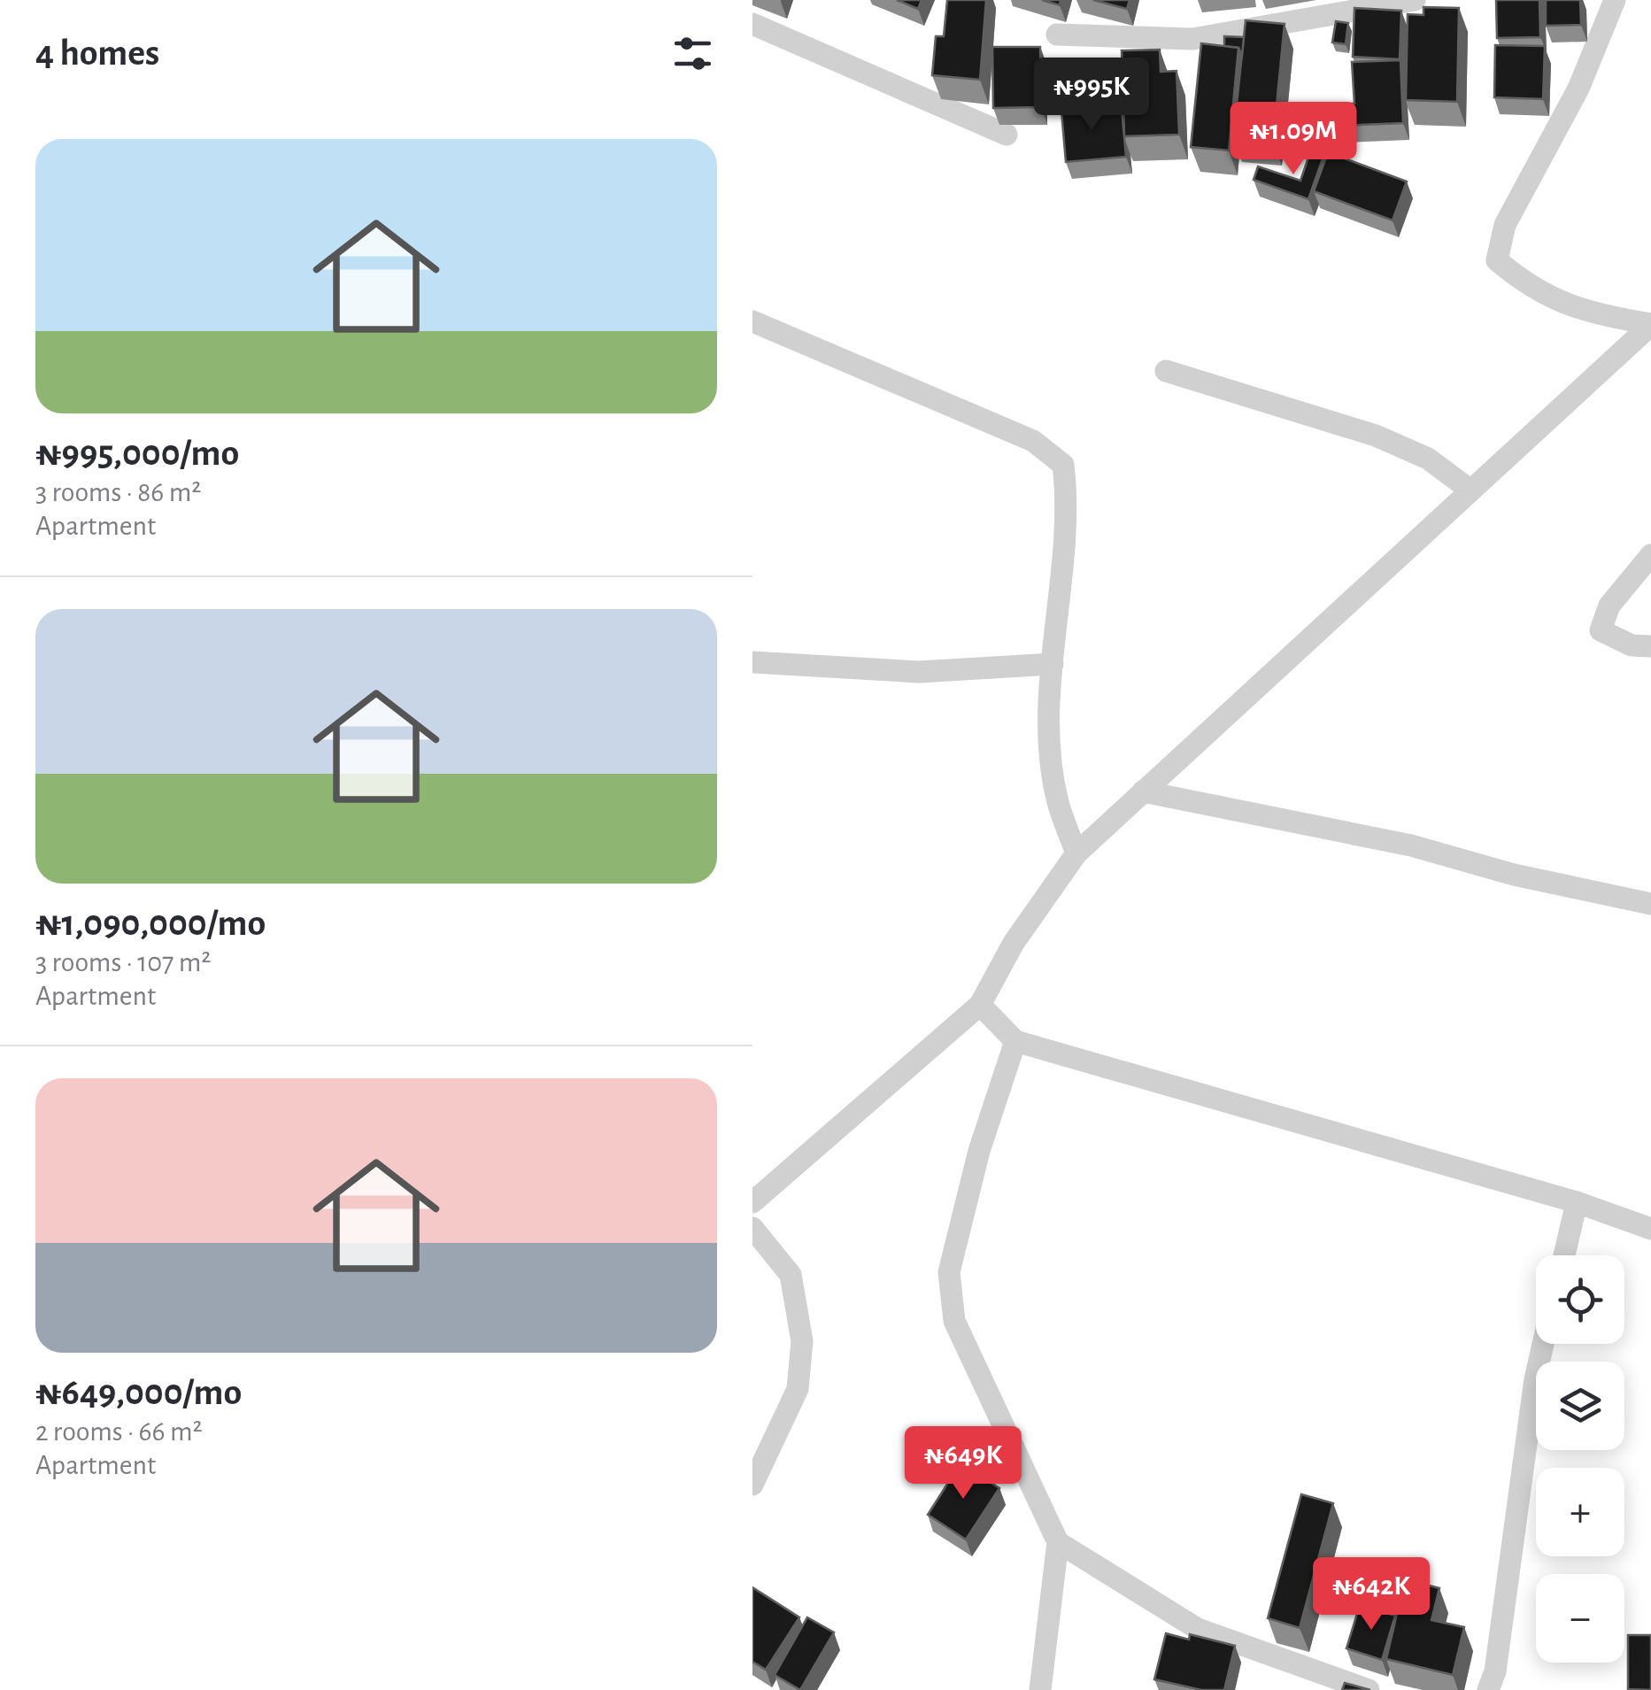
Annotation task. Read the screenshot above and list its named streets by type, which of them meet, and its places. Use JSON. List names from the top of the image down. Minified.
{"page":{"heading":"4 homes","price":["₦995K","₦1.09M","₦649K","₦642K"],"list":[{"name":"₦995,000/mo","note":"3 rooms · 86 m² · Apartment"},{"name":"₦1,090,000/mo","note":"3 rooms · 107 m² · Apartment"},{"name":"₦649,000/mo","note":"2 rooms · 66 m² · Apartment"}],"map_buttons":["+","−"]}}
